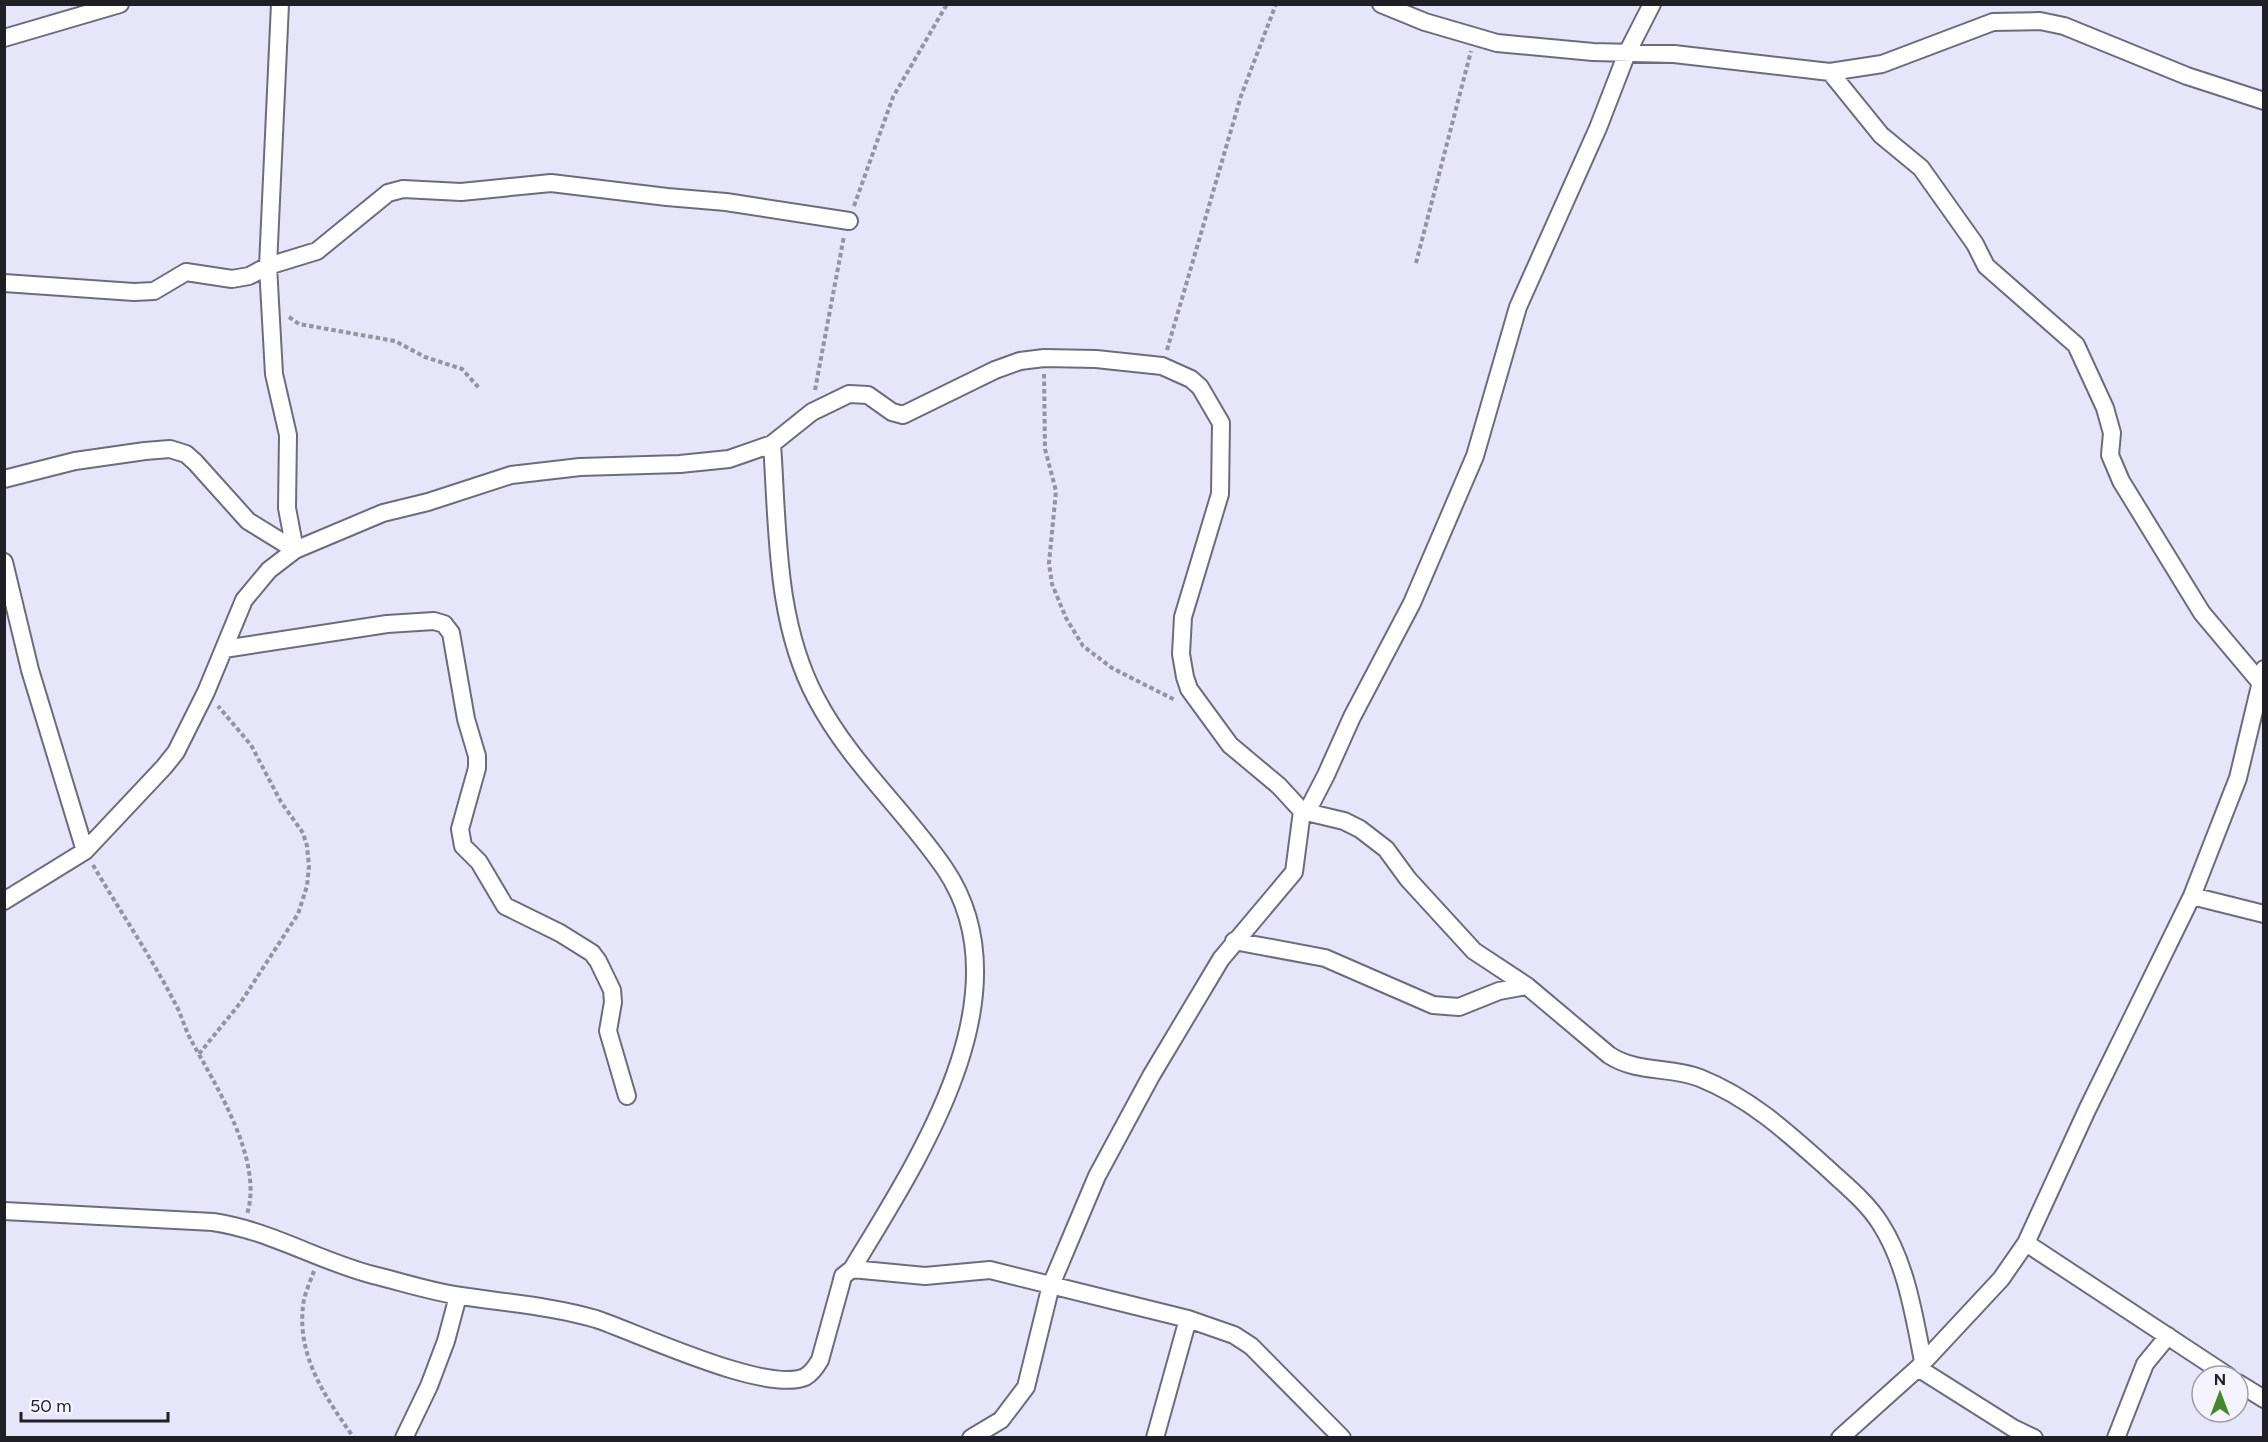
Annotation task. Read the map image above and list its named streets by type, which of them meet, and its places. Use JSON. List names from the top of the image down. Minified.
{"scale_bar":"50 m","north":"top"}
